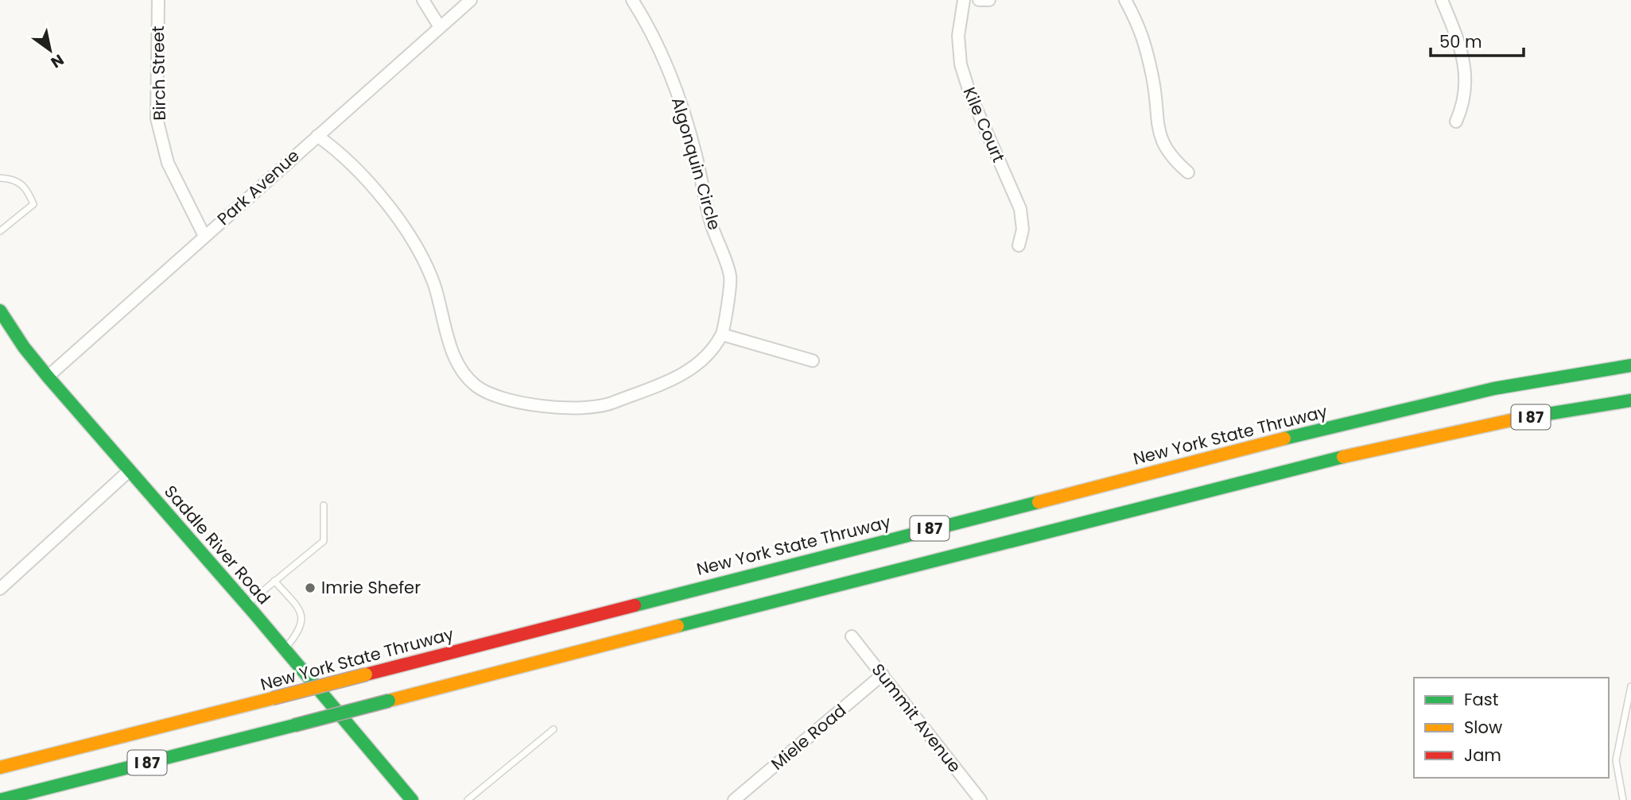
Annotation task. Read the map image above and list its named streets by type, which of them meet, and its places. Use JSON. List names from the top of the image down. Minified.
{"streets":{"main road":["I 87","New York State Thruway","Saddle River Road"],"street":["Birch Street","Kile Court","Algonquin Circle","Park Avenue","Summit Avenue","Miele Road"]},"crossings":[["Birch Street","Park Avenue"],["Algonquin Circle","Park Avenue"],["Park Avenue","Saddle River Road"],["Summit Avenue","Miele Road"]],"places":["Imrie Shefer"],"legend":["Fast","Slow","Jam"],"scale_bar":"50 m","north":"bottom right"}
